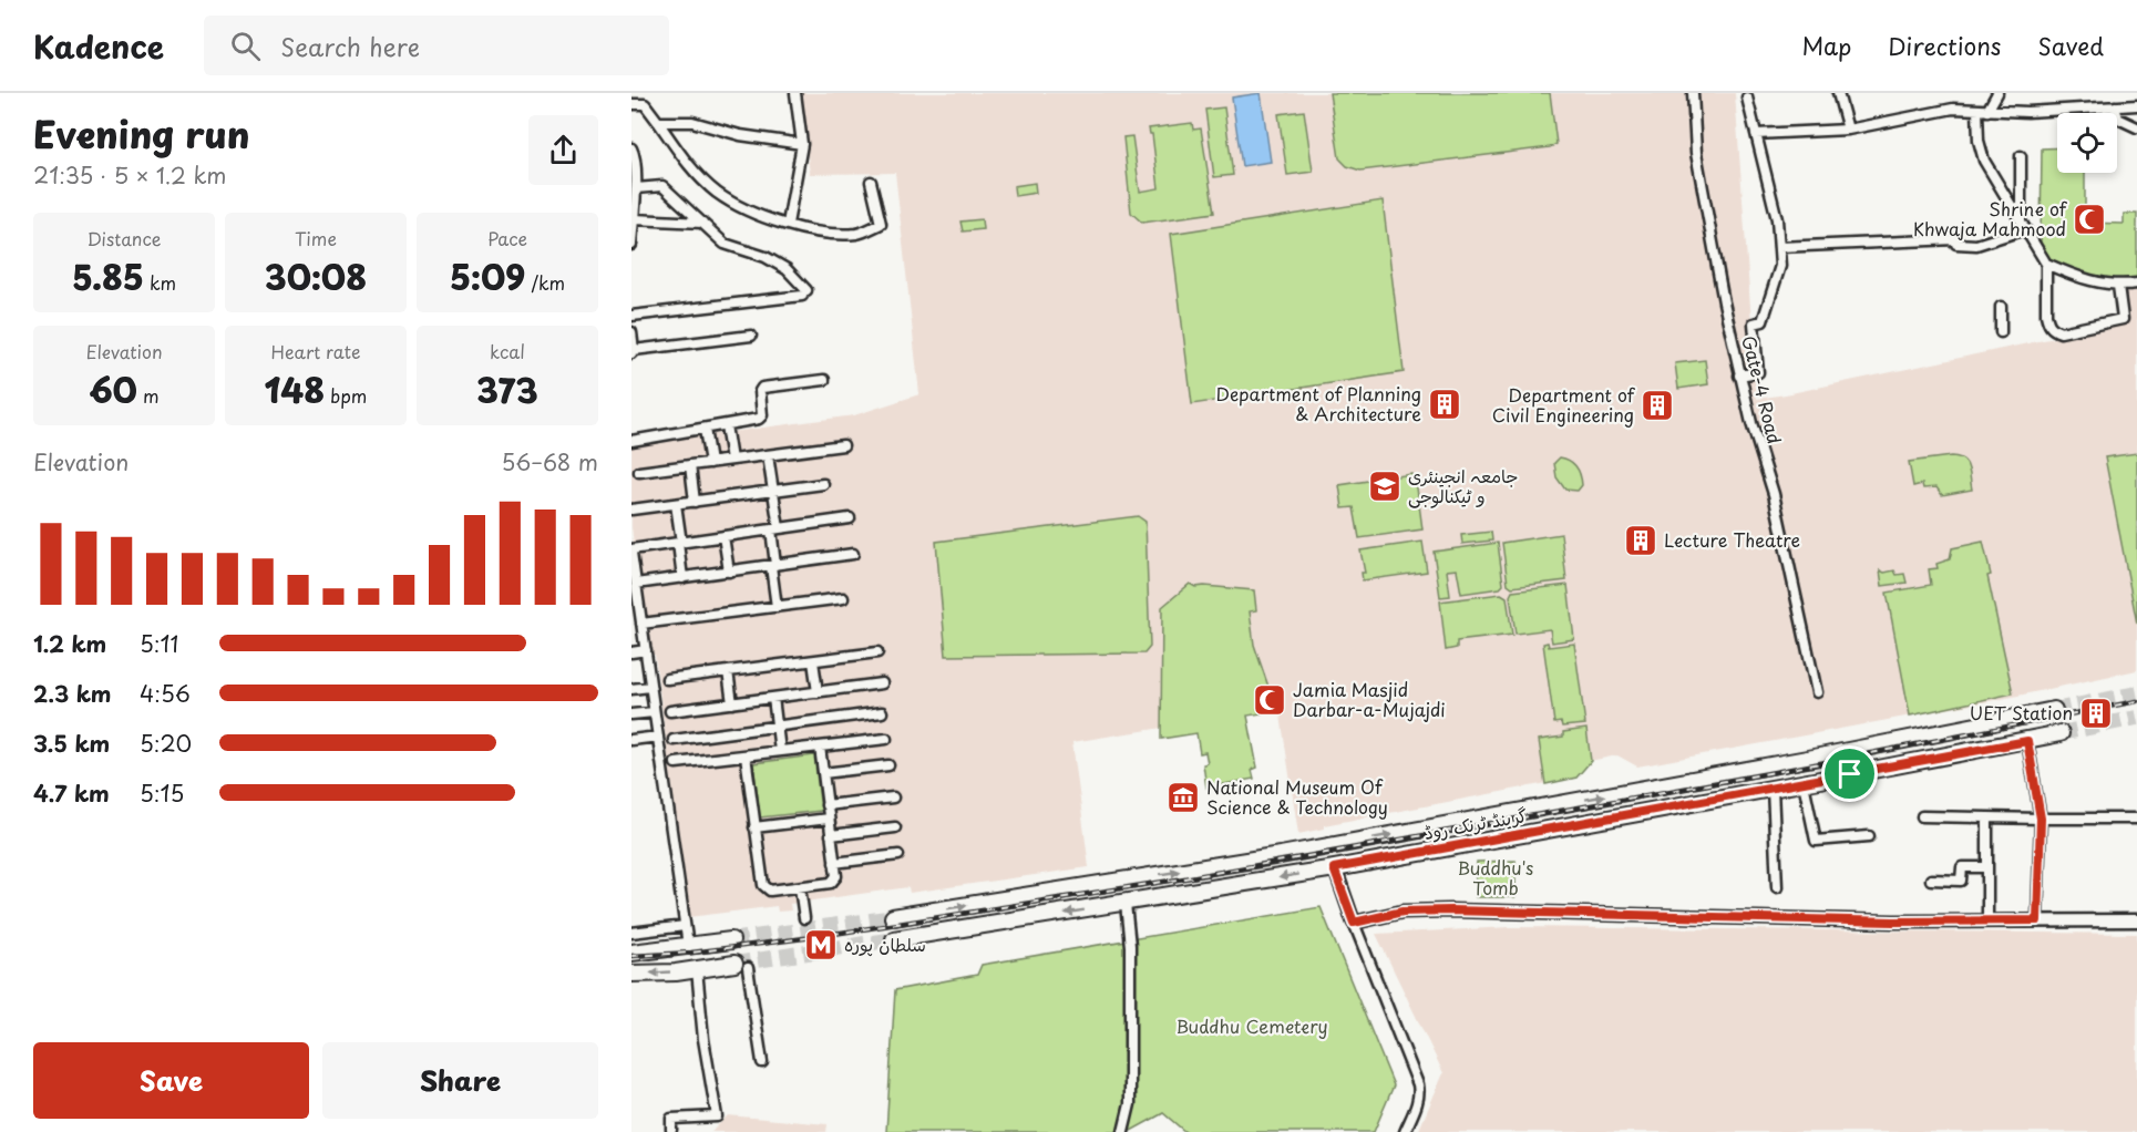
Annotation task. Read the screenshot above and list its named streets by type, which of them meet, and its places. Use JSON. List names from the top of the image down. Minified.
{"streets":{"main road":["گرینڈ ٹرنک روڈ"],"street":["Gate-4 Road"]},"parks":["Buddhu's Tomb","Buddhu Cemetery"],"places":{"mosque":["Shrine of Khwaja Mahmood","Jamia Masjid Darbar-a-Mujajdi"],"building":["Department of Planning & Architecture","Department of Civil Engineering","Lecture Theatre","UET Station"],"school or university":["جامعہ انجینئری و ٹیکنالوجی"],"museum":["National Museum Of Science & Technology"],"metro station":["سلطان پورہ"]},"page":{"header":"Kadence","search":"Search here","nav":["Map","Directions","Saved"],"heading":["Evening run","21:35 · 5 × 1.2 km"],"stats":[["Distance","5.85 km"],["Time","30:08"],["Pace","5:09 /km"],["Elevation","60 m"],["Heart rate","148 bpm"],["kcal","373"]],"chart":["Elevation","56–68 m"],"list":[{"name":"1.2 km","note":"5:11"},{"name":"2.3 km","note":"4:56"},{"name":"3.5 km","note":"5:20"},{"name":"4.7 km","note":"5:15"}],"buttons":["Save","Share"]}}
